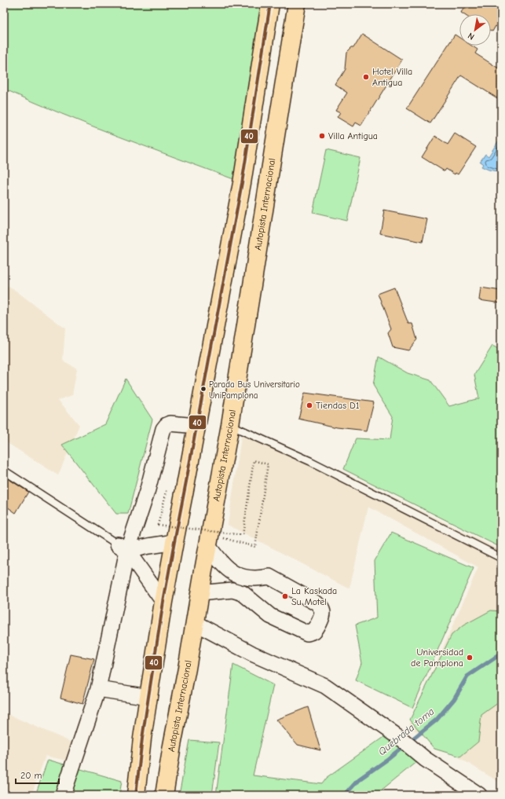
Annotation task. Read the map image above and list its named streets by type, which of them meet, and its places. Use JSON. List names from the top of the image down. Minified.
{"streets":{"highway":["Autopista Internacional"]},"water":["Quebrada toma"],"places":["Hotel Villa Antigua","Villa Antigua","Parada Bus Universitario UniPamplona","Tiendas D1","La Kaskada Su Motel","Universidad de Pamplona"],"lines":["transit line 40"],"scale_bar":"20 m","north":"bottom left"}
